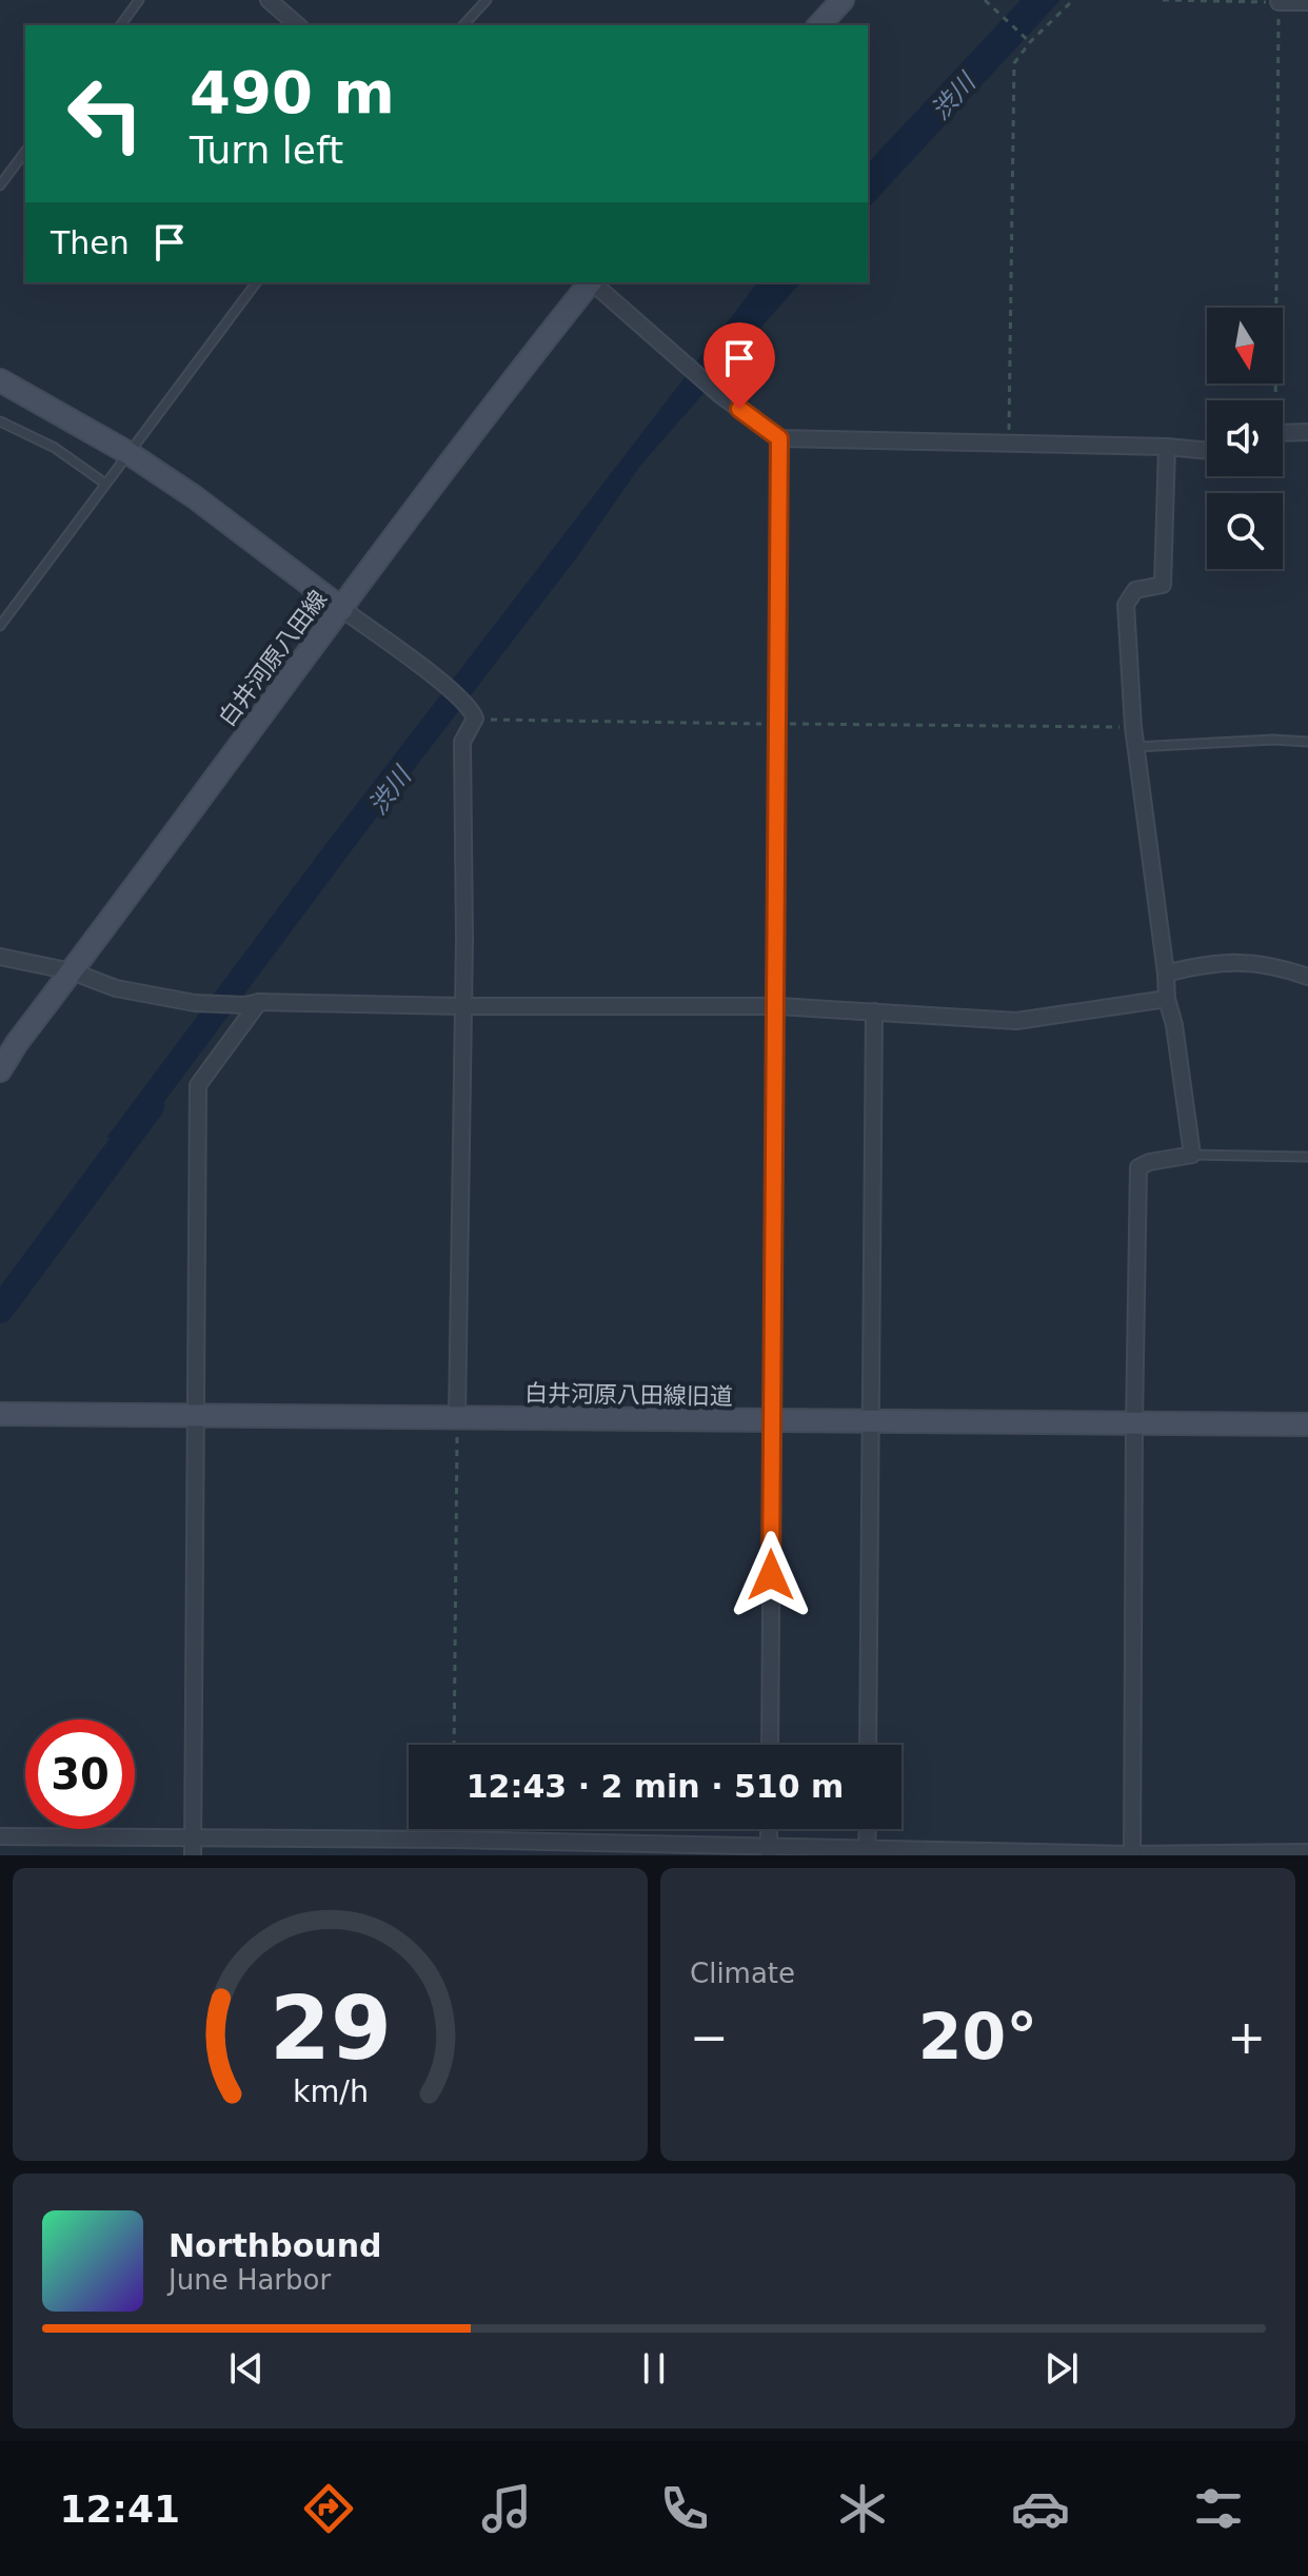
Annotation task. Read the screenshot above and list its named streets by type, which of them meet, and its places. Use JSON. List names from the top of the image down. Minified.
{"streets":{"street":["白井河原八田線","白井河原八田線旧道"]},"water":["渋川"],"north":"bottom","page":{"turn":["490 m","Turn left"],"then":"Then","limit":"30","trip":"12:43 · 2 min · 510 m","tile":"Climate","heat":["−","20°","+"],"song":["Northbound","June Harbor"],"tabs":"12:41","gauge":["29","km/h"]}}
